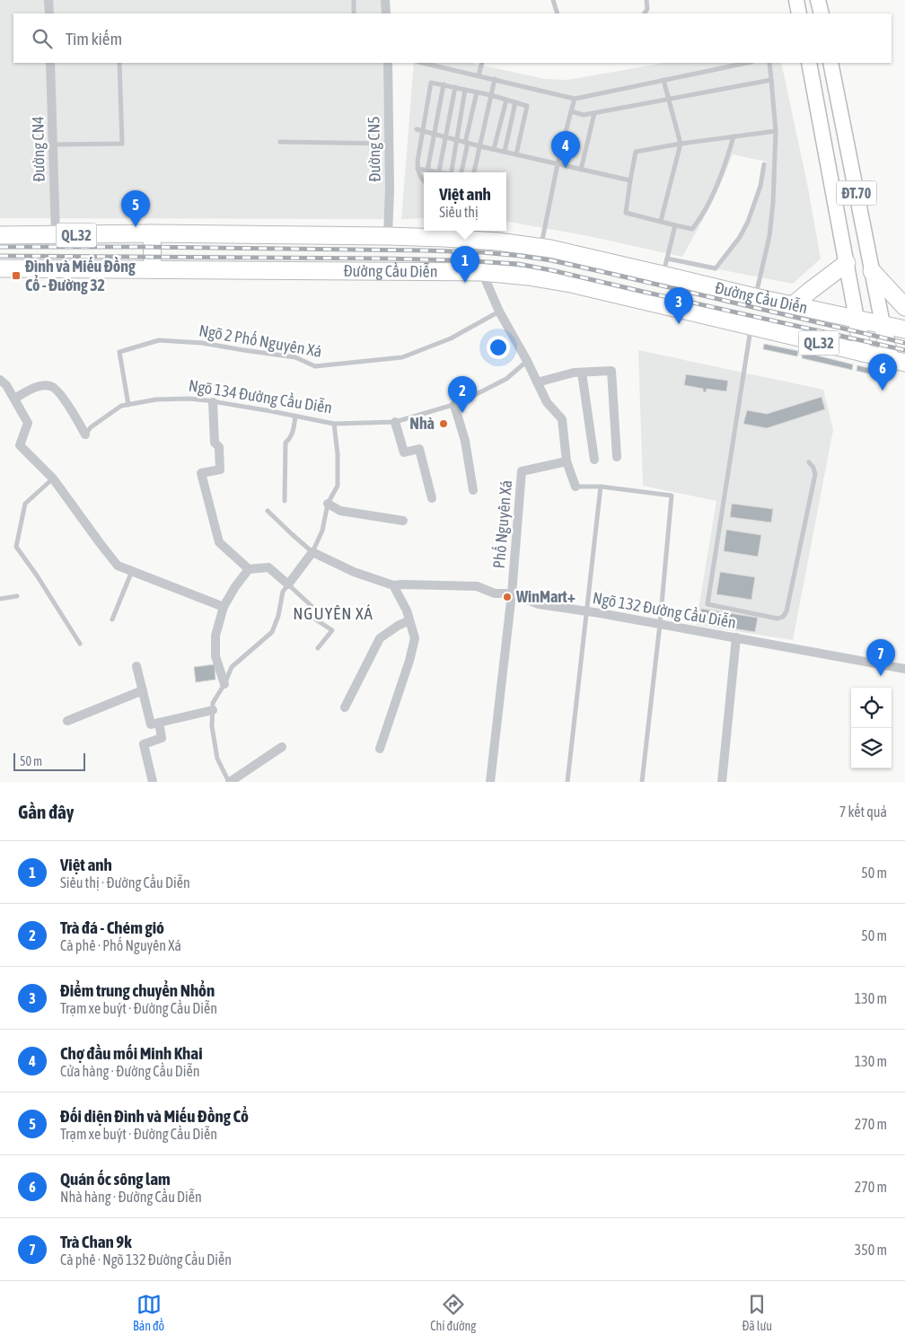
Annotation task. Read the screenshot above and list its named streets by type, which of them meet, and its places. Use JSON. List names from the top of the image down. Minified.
{"streets":{"highway":["ĐT.70","QL.32","Đường Cầu Diễn"],"street":["Đường CN4","Đường CN5","Ngõ 134 Đường Cầu Diễn","Phố Nguyên Xá","Ngõ 132 Đường Cầu Diễn"],"lane":["Ngõ 2 Phố Nguyên Xá"]},"crossings":[["Đường CN4","Đường Cầu Diễn"],["Đường CN5","Đường Cầu Diễn"],["ĐT.70","Đường Cầu Diễn"],["Ngõ 2 Phố Nguyên Xá","Ngõ 134 Đường Cầu Diễn"],["Phố Nguyên Xá","Ngõ 132 Đường Cầu Diễn"]],"districts":["NGUYÊN XÁ"],"places":{"transit":["Đình và Miếu Đồng Cổ - Đường 32"],"other":["Nhà","WinMart+"]},"scale_bar":"50 m","page":{"search":"Tìm kiếm","pins":["4","5","1","3","6","2","7"],"popup":["Việt anh","Siêu thị"],"scale":"50 m","heading":["Gần đây","7 kết quả"],"list":[{"mark":"1","name":"Việt anh","note":"Siêu thị · Đường Cầu Diễn","value":"50 m"},{"mark":"2","name":"Trà đá - Chém gió","note":"Cà phê · Phố Nguyên Xá","value":"50 m"},{"mark":"3","name":"Điểm trung chuyển Nhổn","note":"Trạm xe buýt · Đường Cầu Diễn","value":"130 m"},{"mark":"4","name":"Chợ đầu mối Minh Khai","note":"Cửa hàng · Đường Cầu Diễn","value":"130 m"},{"mark":"5","name":"Đối diện Đình và Miếu Đồng Cổ","note":"Trạm xe buýt · Đường Cầu Diễn","value":"270 m"},{"mark":"6","name":"Quán ốc sông lam","note":"Nhà hàng · Đường Cầu Diễn","value":"270 m"},{"mark":"7","name":"Trà Chan 9k","note":"Cà phê · Ngõ 132 Đường Cầu Diễn","value":"350 m"}],"nav":["Bản đồ","Chỉ đường","Đã lưu"]}}
